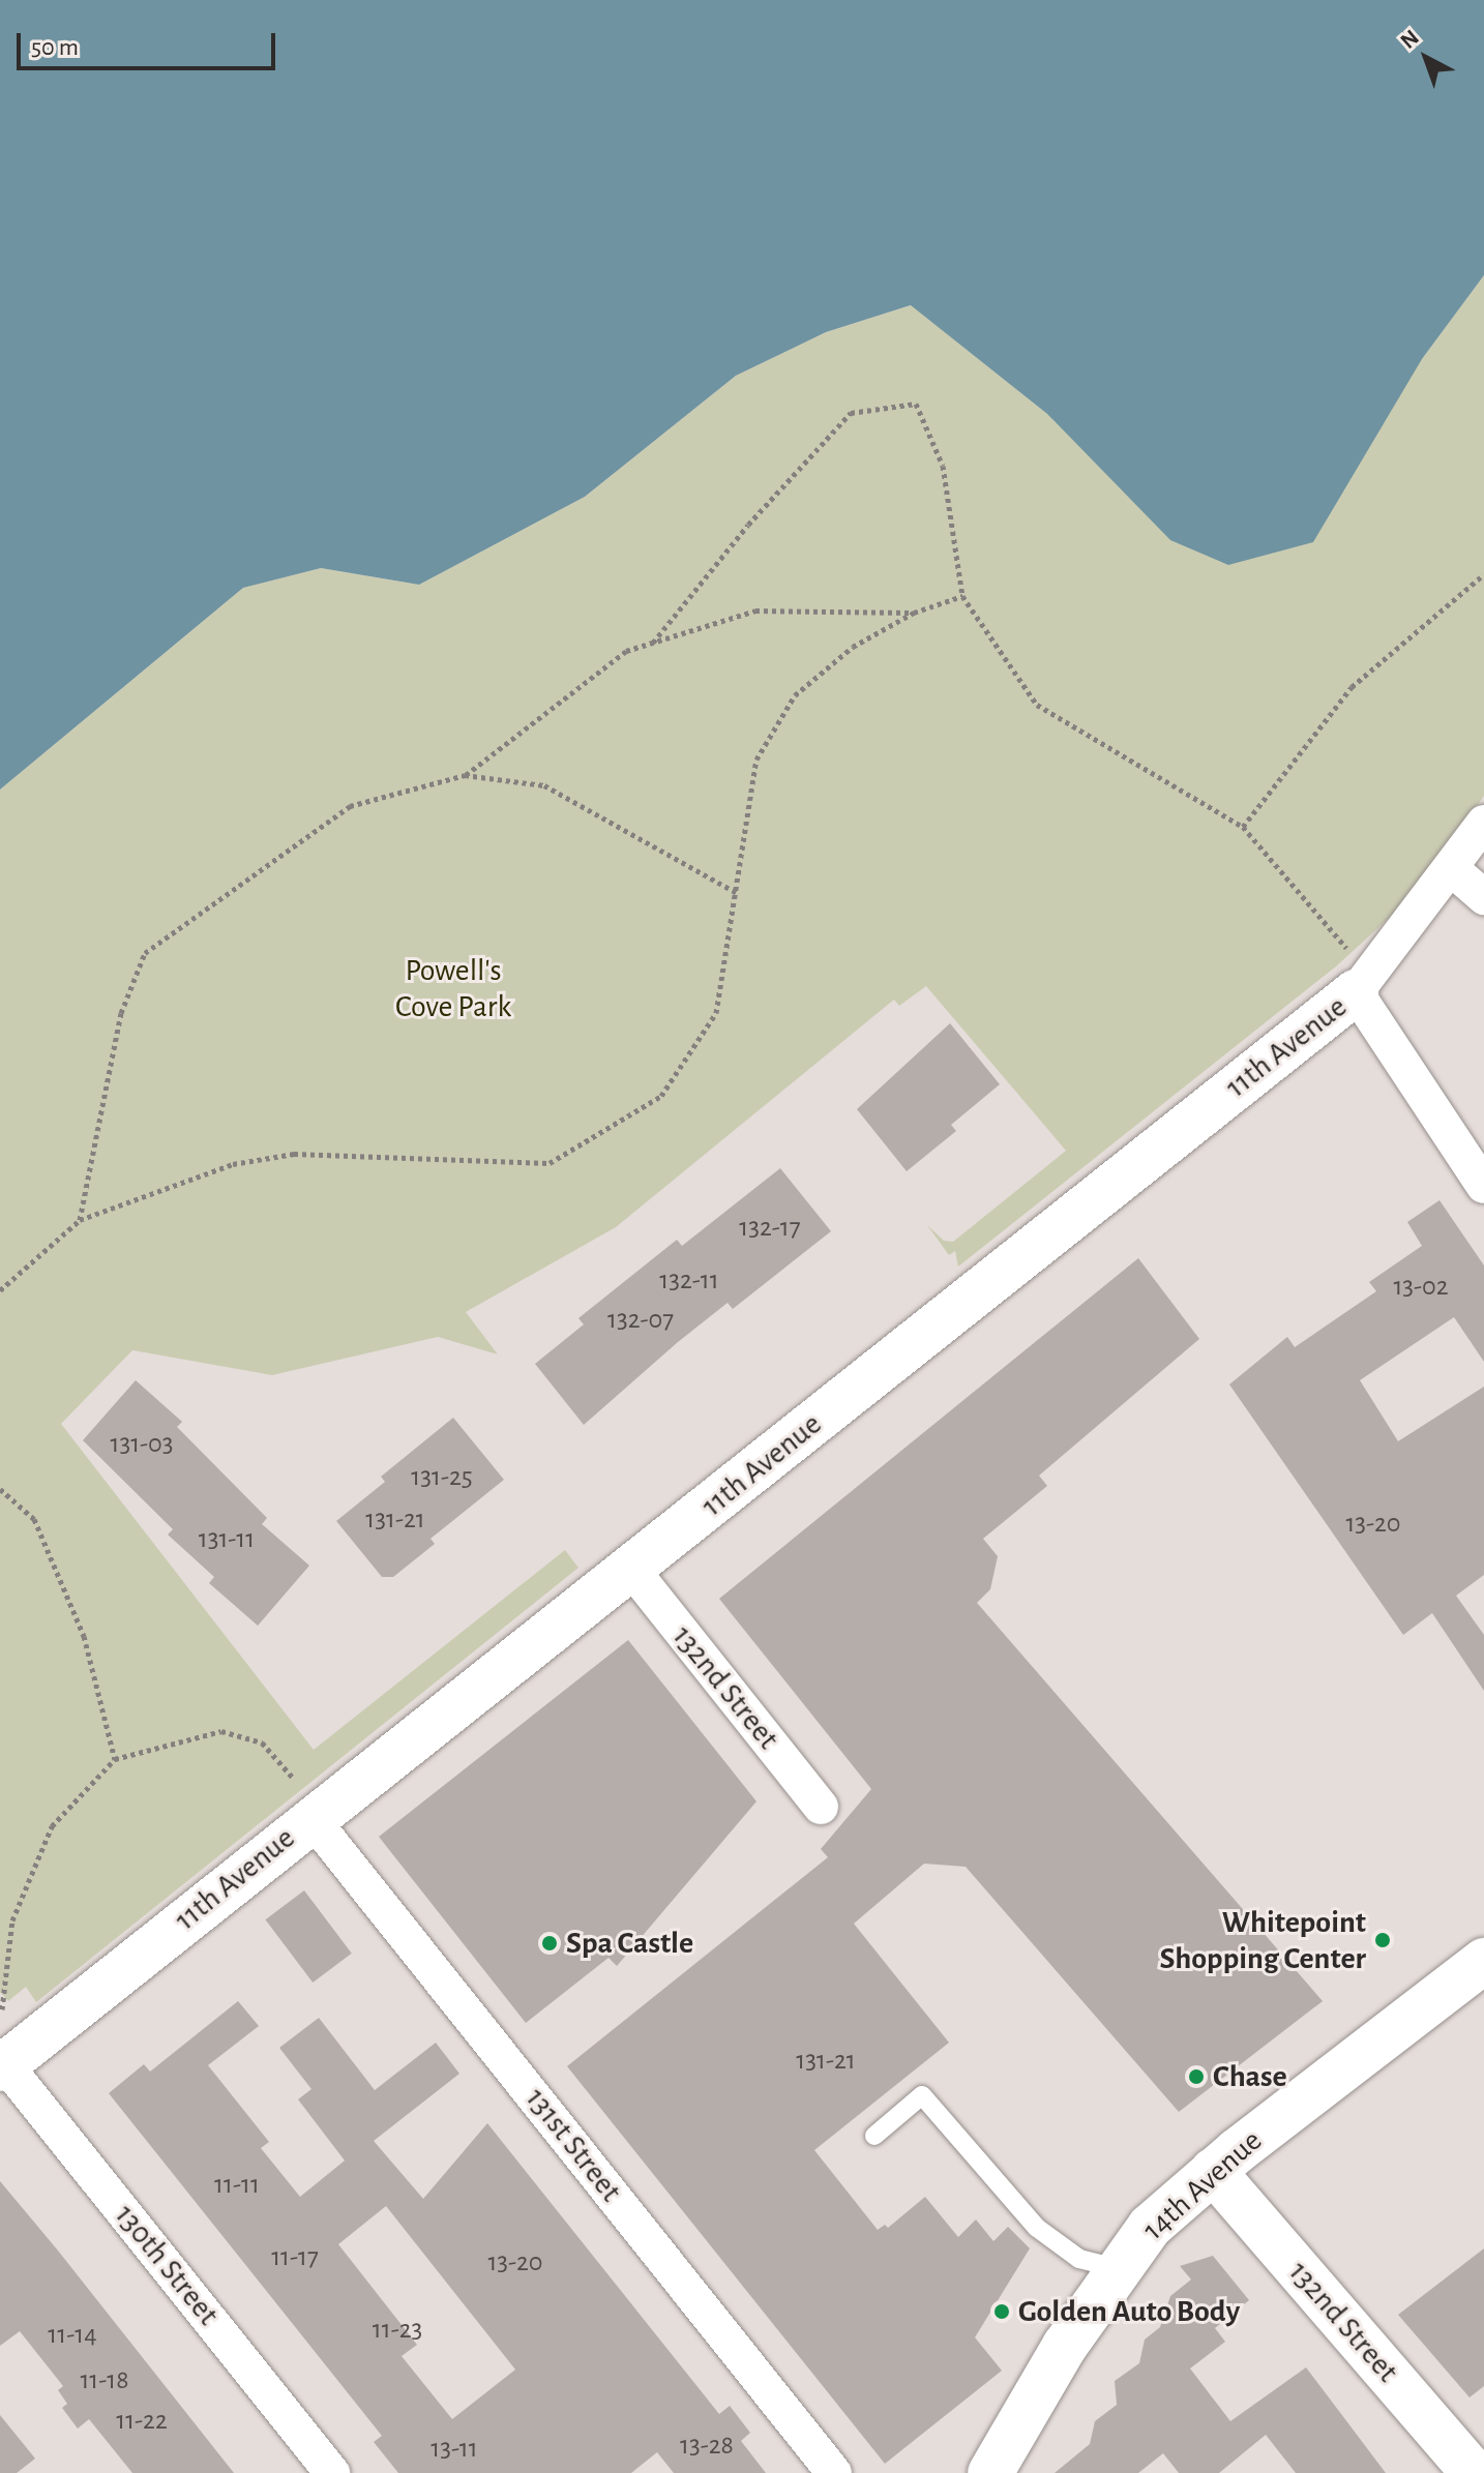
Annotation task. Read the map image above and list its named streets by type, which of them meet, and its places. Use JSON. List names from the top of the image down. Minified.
{"streets":{"street":["11th Avenue","132nd Street","131st Street","14th Avenue","130th Street"]},"crossings":[["11th Avenue","132nd Street"],["11th Avenue","131st Street"],["11th Avenue","130th Street"],["132nd Street","14th Avenue"]],"parks":["Powell's Cove Park"],"places":["Whitepoint Shopping Center","Spa Castle","Chase","Golden Auto Body"],"house_numbers":["132-17","132-11","13-02","132-07","131-03","131-25","131-21","13-20","131-11","131-21","11-11","11-17","13-20","11-23","11-14","11-18","11-22","13-28","13-11"],"scale_bar":"50 m","north":"top left"}
